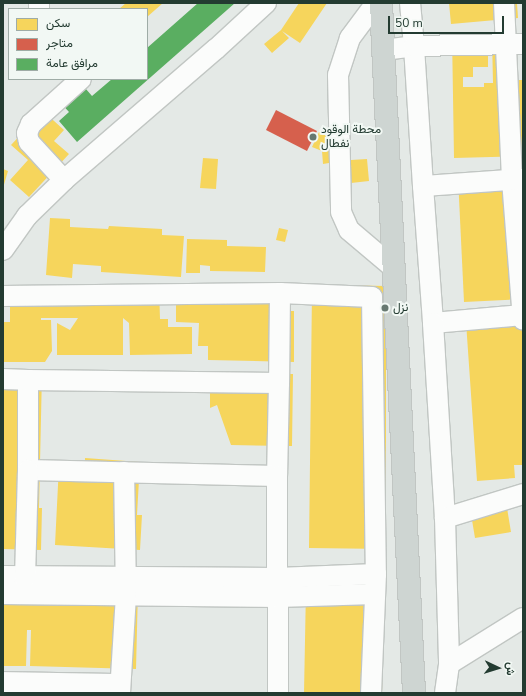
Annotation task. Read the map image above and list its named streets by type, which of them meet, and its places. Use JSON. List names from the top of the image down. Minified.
{"places":["محطة الوقود نفطال","نزل"],"legend":["سكن","متاجر","مرافق عامة"],"scale_bar":"50 m","north":"right"}
